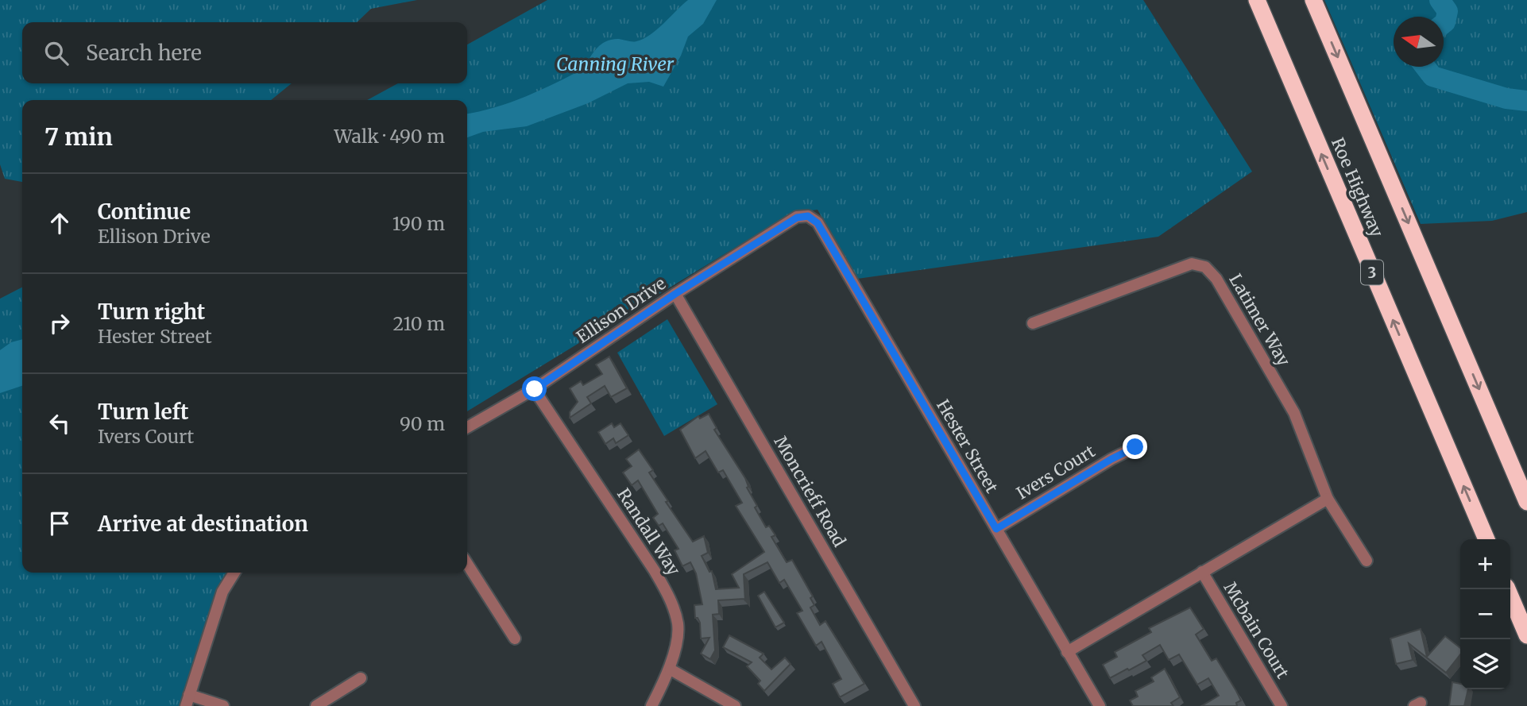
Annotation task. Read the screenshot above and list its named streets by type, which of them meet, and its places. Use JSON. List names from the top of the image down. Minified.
{"streets":{"highway":["Roe Highway","3"],"street":["Ellison Drive","Latimer Way","Hester Street","Ivers Court","Moncrieff Road","Randall Way","Mcbain Court"]},"crossings":[["Ellison Drive","Hester Street"],["Ellison Drive","Moncrieff Road"],["Ellison Drive","Randall Way"],["Hester Street","Ivers Court"]],"water":["Canning River"],"north":"left","page":{"search":"Search here","heading":["7 min","Walk · 490 m"],"list":[["Continue","Ellison Drive","190 m"],["Turn right","Hester Street","210 m"],["Turn left","Ivers Court","90 m"],"Arrive at destination"],"map_buttons":["+","−"]}}
